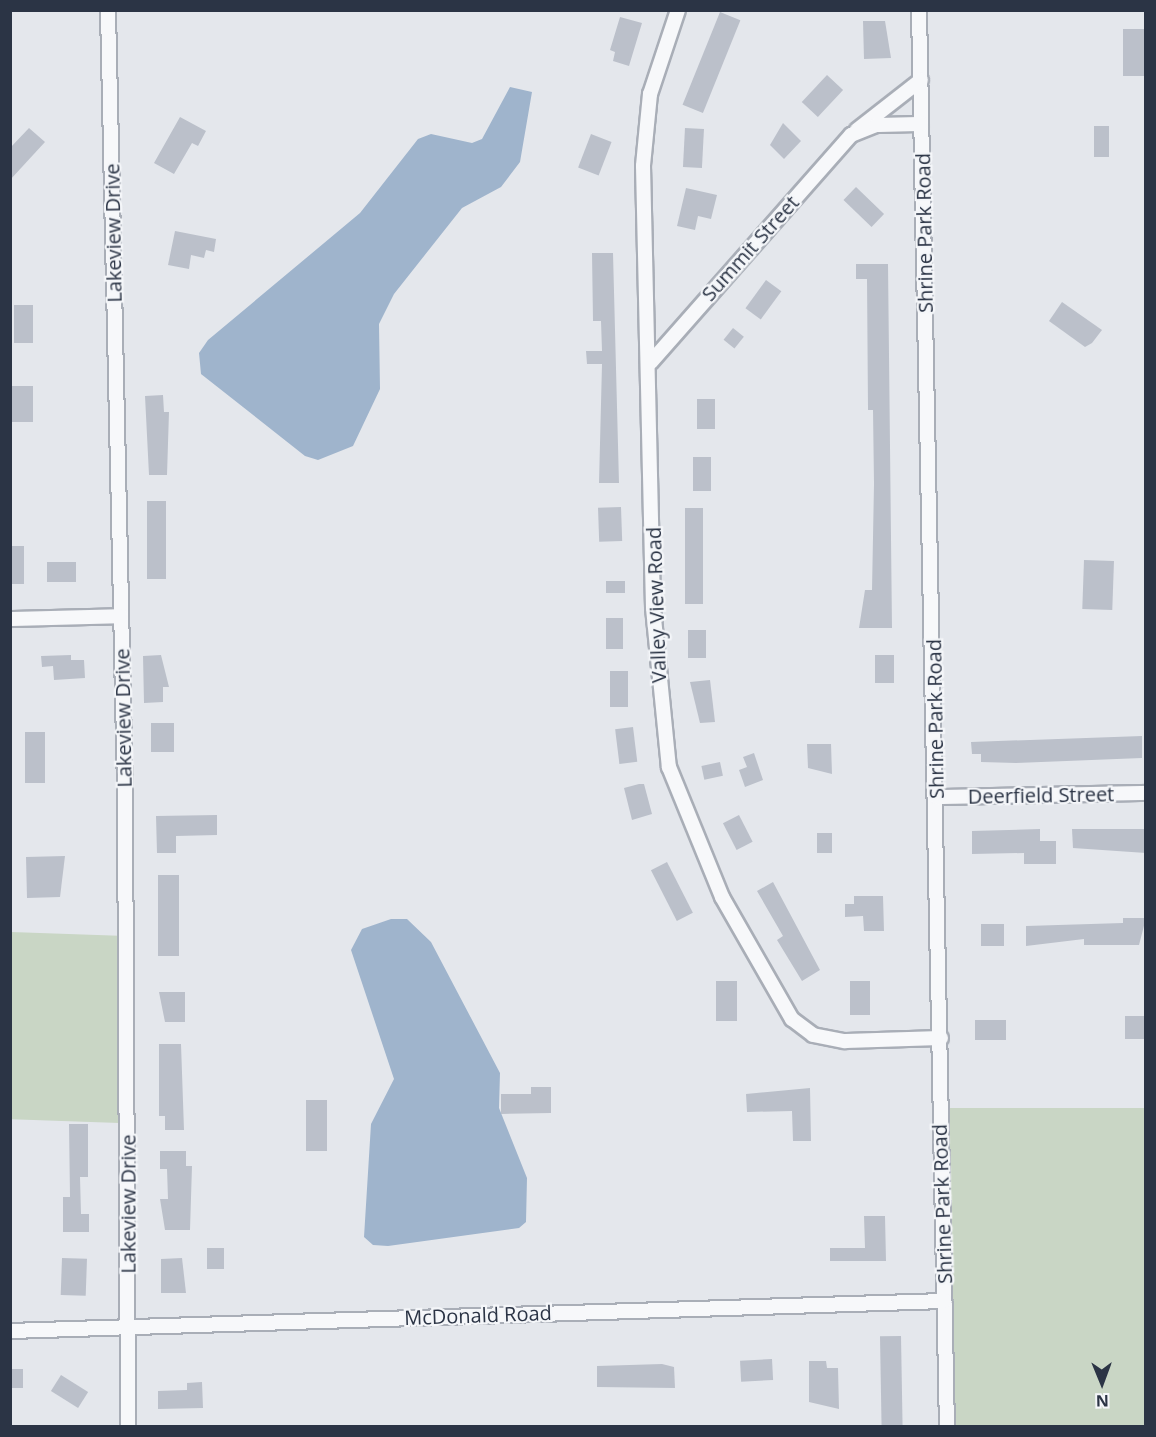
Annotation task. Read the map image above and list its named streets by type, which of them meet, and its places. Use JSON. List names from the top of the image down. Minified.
{"streets":{"street":["Lakeview Drive","Shrine Park Road","Summit Street","Valley View Road","Deerfield Street","McDonald Road"]},"crossings":[["Lakeview Drive","McDonald Road"],["Shrine Park Road","Summit Street"],["Shrine Park Road","Valley View Road"],["Shrine Park Road","Deerfield Street"],["Shrine Park Road","McDonald Road"],["Summit Street","Valley View Road"]],"north":"bottom"}
